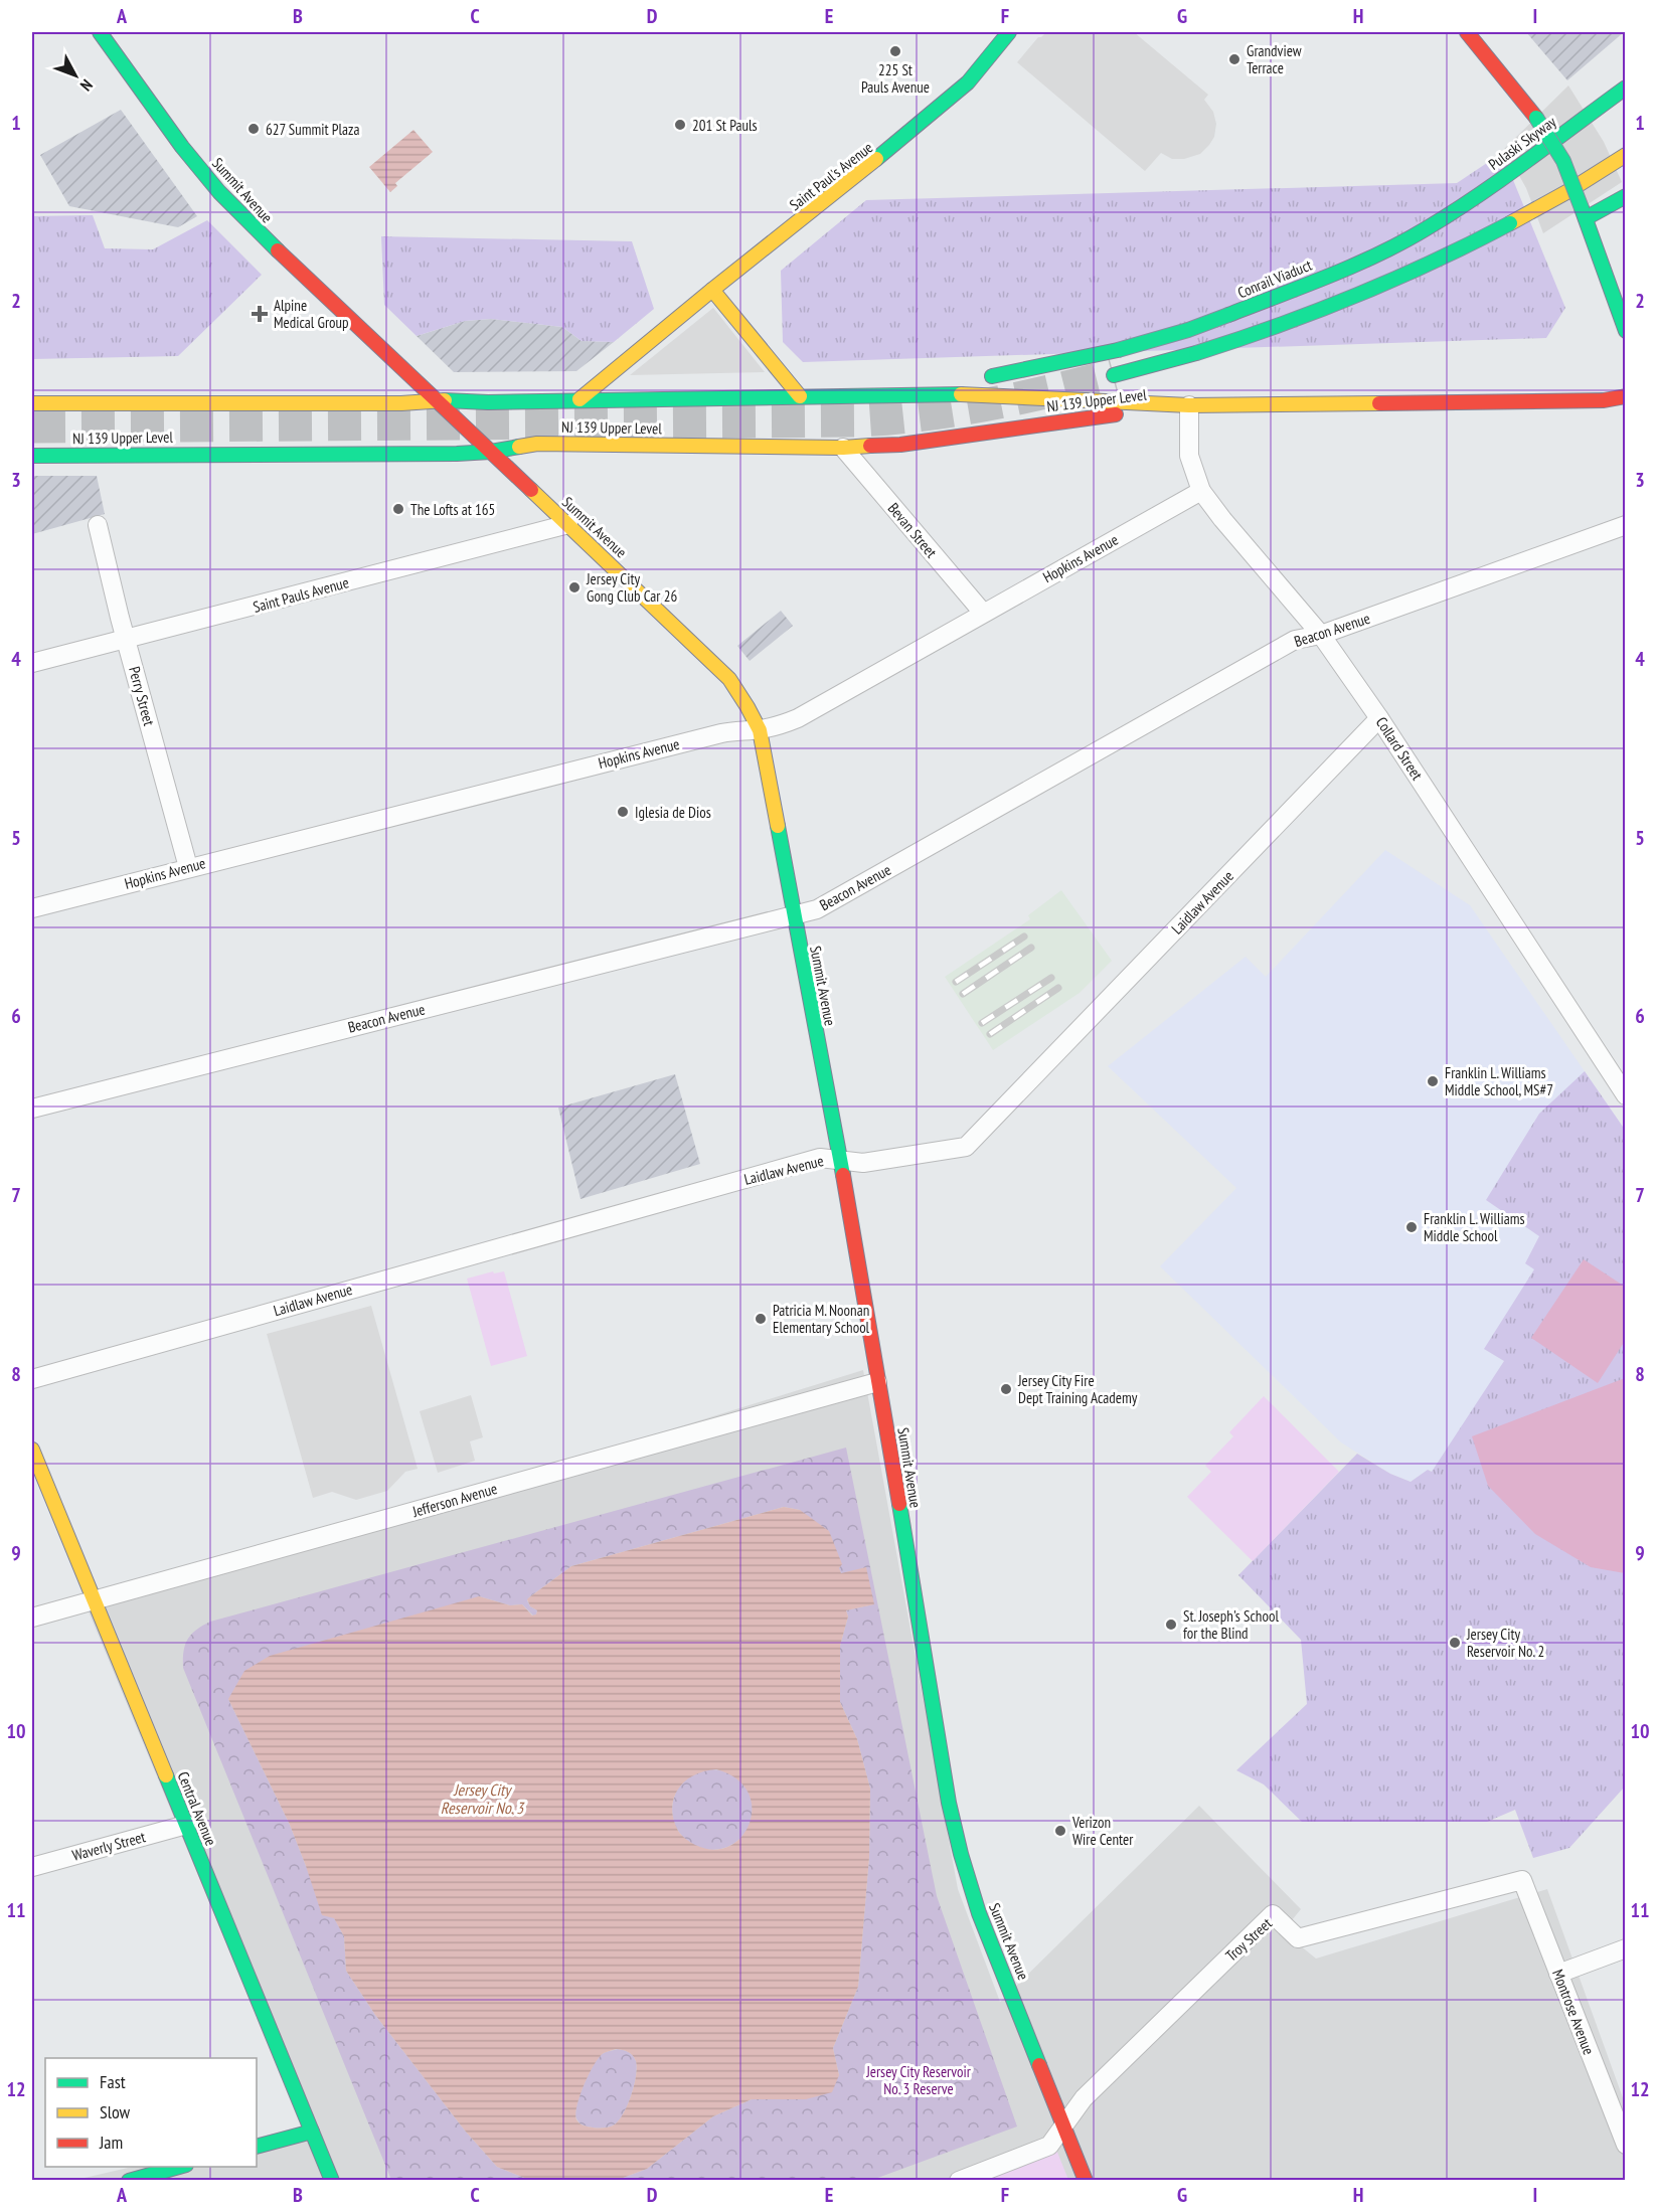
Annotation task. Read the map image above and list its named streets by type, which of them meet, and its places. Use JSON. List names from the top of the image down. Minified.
{"streets":{"main road":["Pulaski Skyway","Saint Paul's Avenue","Summit Avenue","Conrail Viaduct","NJ 139 Upper Level","Central Avenue"],"street":["Bevan Street","Hopkins Avenue","Saint Pauls Avenue","Beacon Avenue","Perry Street","Collard Street","Laidlaw Avenue","Jefferson Avenue","Waverly Street","Troy Street","Montrose Avenue"]},"crossings":[["Pulaski Skyway","Conrail Viaduct"],["Saint Paul's Avenue","NJ 139 Upper Level"],["Summit Avenue","NJ 139 Upper Level"],["Summit Avenue","Hopkins Avenue"],["Summit Avenue","Saint Pauls Avenue"],["Summit Avenue","Beacon Avenue"],["Summit Avenue","Laidlaw Avenue"],["Summit Avenue","Jefferson Avenue"],["Summit Avenue","Troy Street"],["NJ 139 Upper Level","Bevan Street"],["NJ 139 Upper Level","Collard Street"],["Bevan Street","Hopkins Avenue"],["Hopkins Avenue","Perry Street"],["Hopkins Avenue","Collard Street"],["Saint Pauls Avenue","Perry Street"],["Beacon Avenue","Collard Street"],["Collard Street","Laidlaw Avenue"],["Jefferson Avenue","Central Avenue"],["Central Avenue","Waverly Street"],["Troy Street","Montrose Avenue"]],"water":["Jersey City Reservoir No. 3"],"parks":["Jersey City Reservoir No. 3 Reserve"],"places":{"other":["225 St Pauls Avenue","Grandview Terrace","201 St Pauls","627 Summit Plaza","The Lofts at 165","Jersey City Gong Club Car 26","Iglesia de Dios","Franklin L. Williams Middle School, MS#7","Franklin L. Williams Middle School","Patricia M. Noonan Elementary School","Jersey City Fire Dept Training Academy","St. Joseph's School for the Blind","Jersey City Reservoir No. 2","Verizon Wire Center"],"health":["Alpine Medical Group"]},"legend":["Fast","Slow","Jam"],"north":"bottom right","grid":{"columns":["A","B","C","D","E","F","G","H","I"],"rows":["1","2","3","4","5","6","7","8","9","10","11","12"]}}
